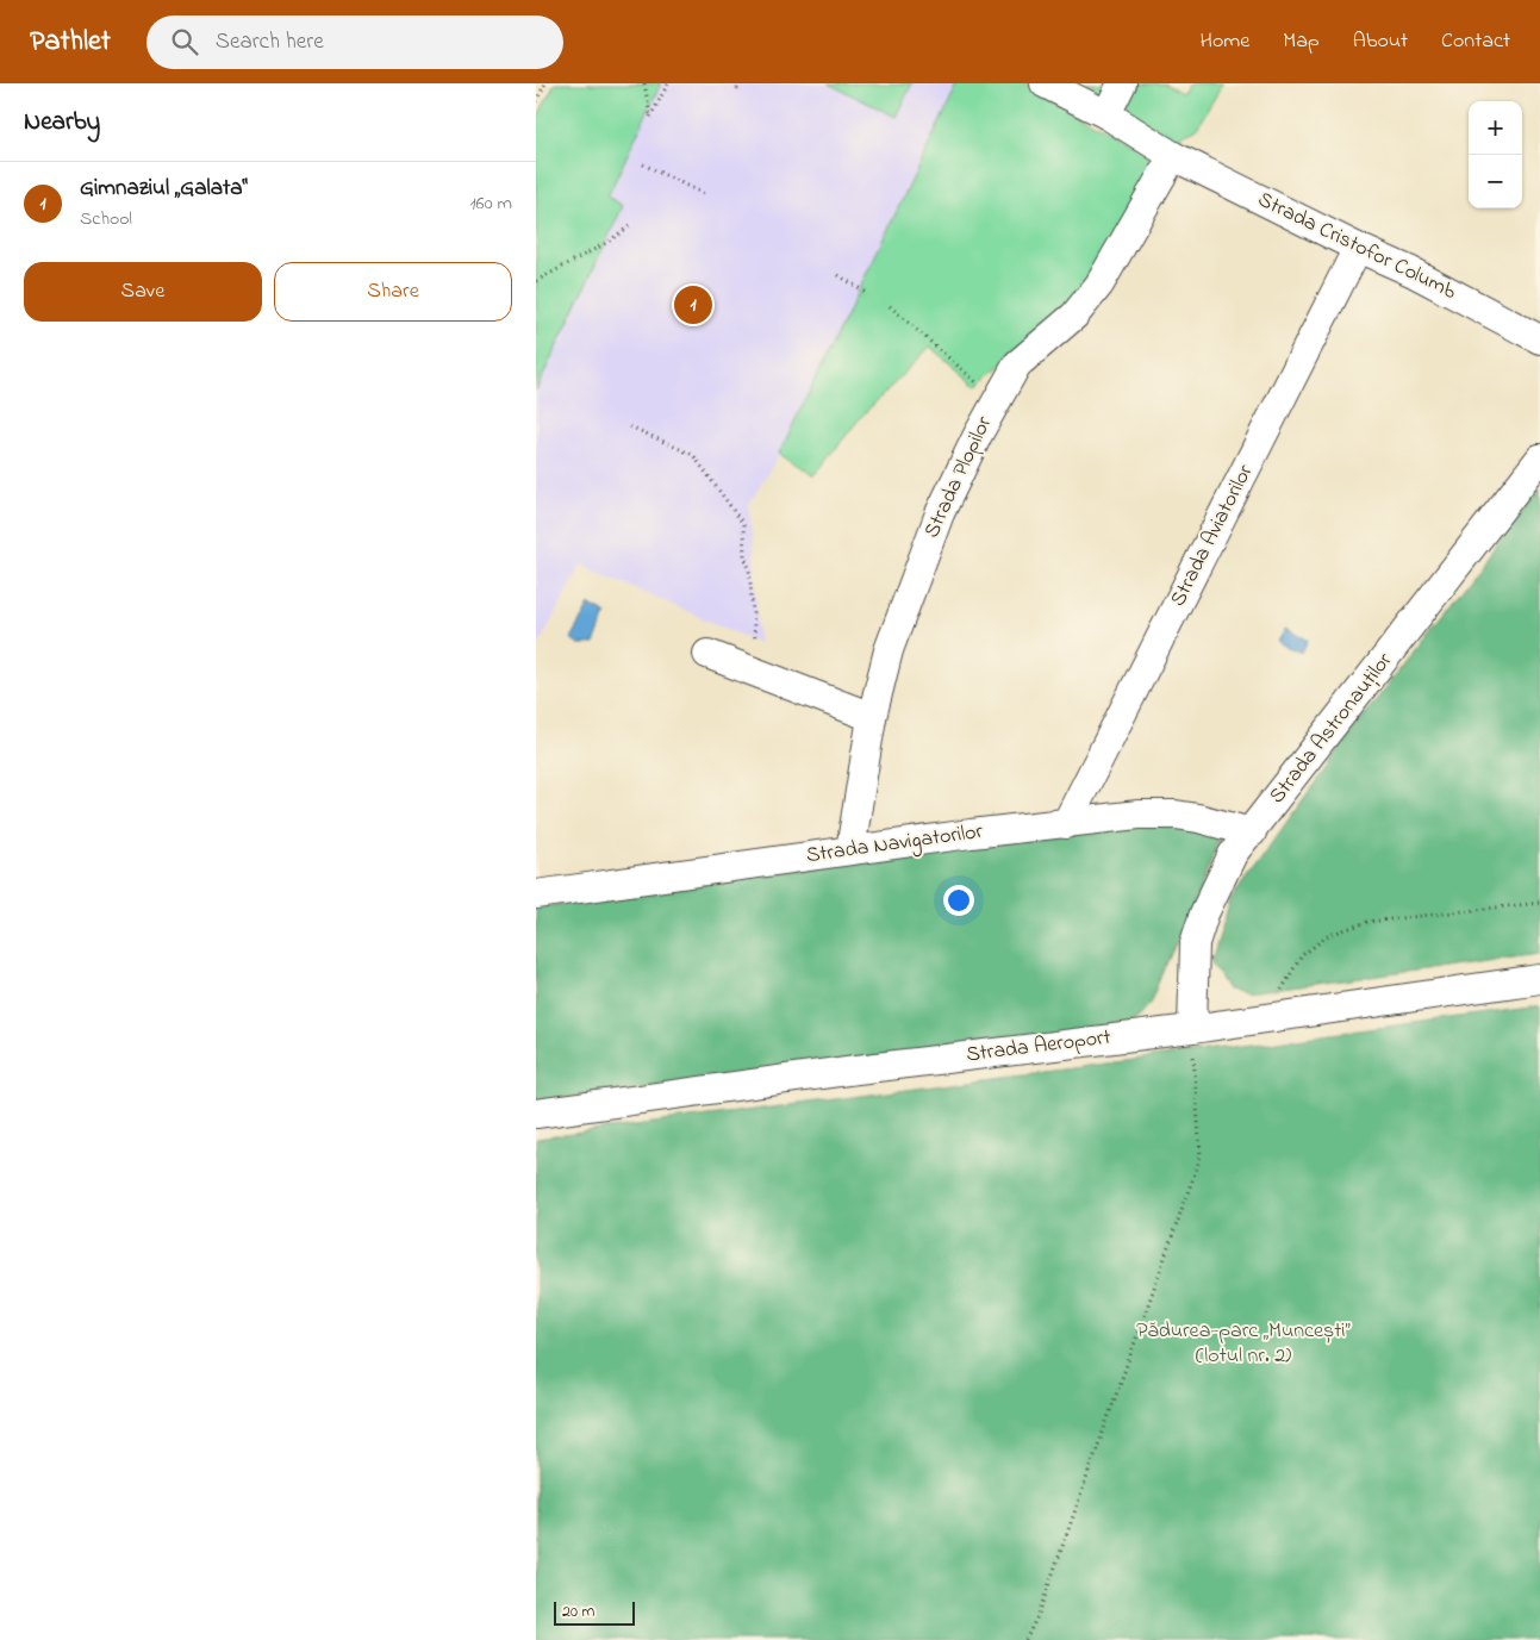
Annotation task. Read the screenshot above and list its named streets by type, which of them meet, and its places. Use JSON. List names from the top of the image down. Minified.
{"streets":{"street":["Strada Cristofor Columb","Strada Plopilor","Strada Aviatorilor","Strada Astronauților","Strada Navigatorilor","Strada Aeroport"]},"crossings":[["Strada Cristofor Columb","Strada Plopilor"],["Strada Cristofor Columb","Strada Aviatorilor"],["Strada Plopilor","Strada Navigatorilor"],["Strada Aviatorilor","Strada Navigatorilor"],["Strada Astronauților","Strada Navigatorilor"],["Strada Astronauților","Strada Aeroport"]],"parks":["Pădurea-parc „Muncești” (lotul nr. 2)"],"scale_bar":"20 m","page":{"header":"Pathlet","search":"Search here","nav":["Home","Map","About","Contact"],"heading":"Nearby","map_buttons":["+","−"],"list":[{"mark":"1","name":"Gimnaziul „Galata“","note":"School","value":"160 m"}],"buttons":["Save","Share"],"pins":"1","scale":"20 m"}}
